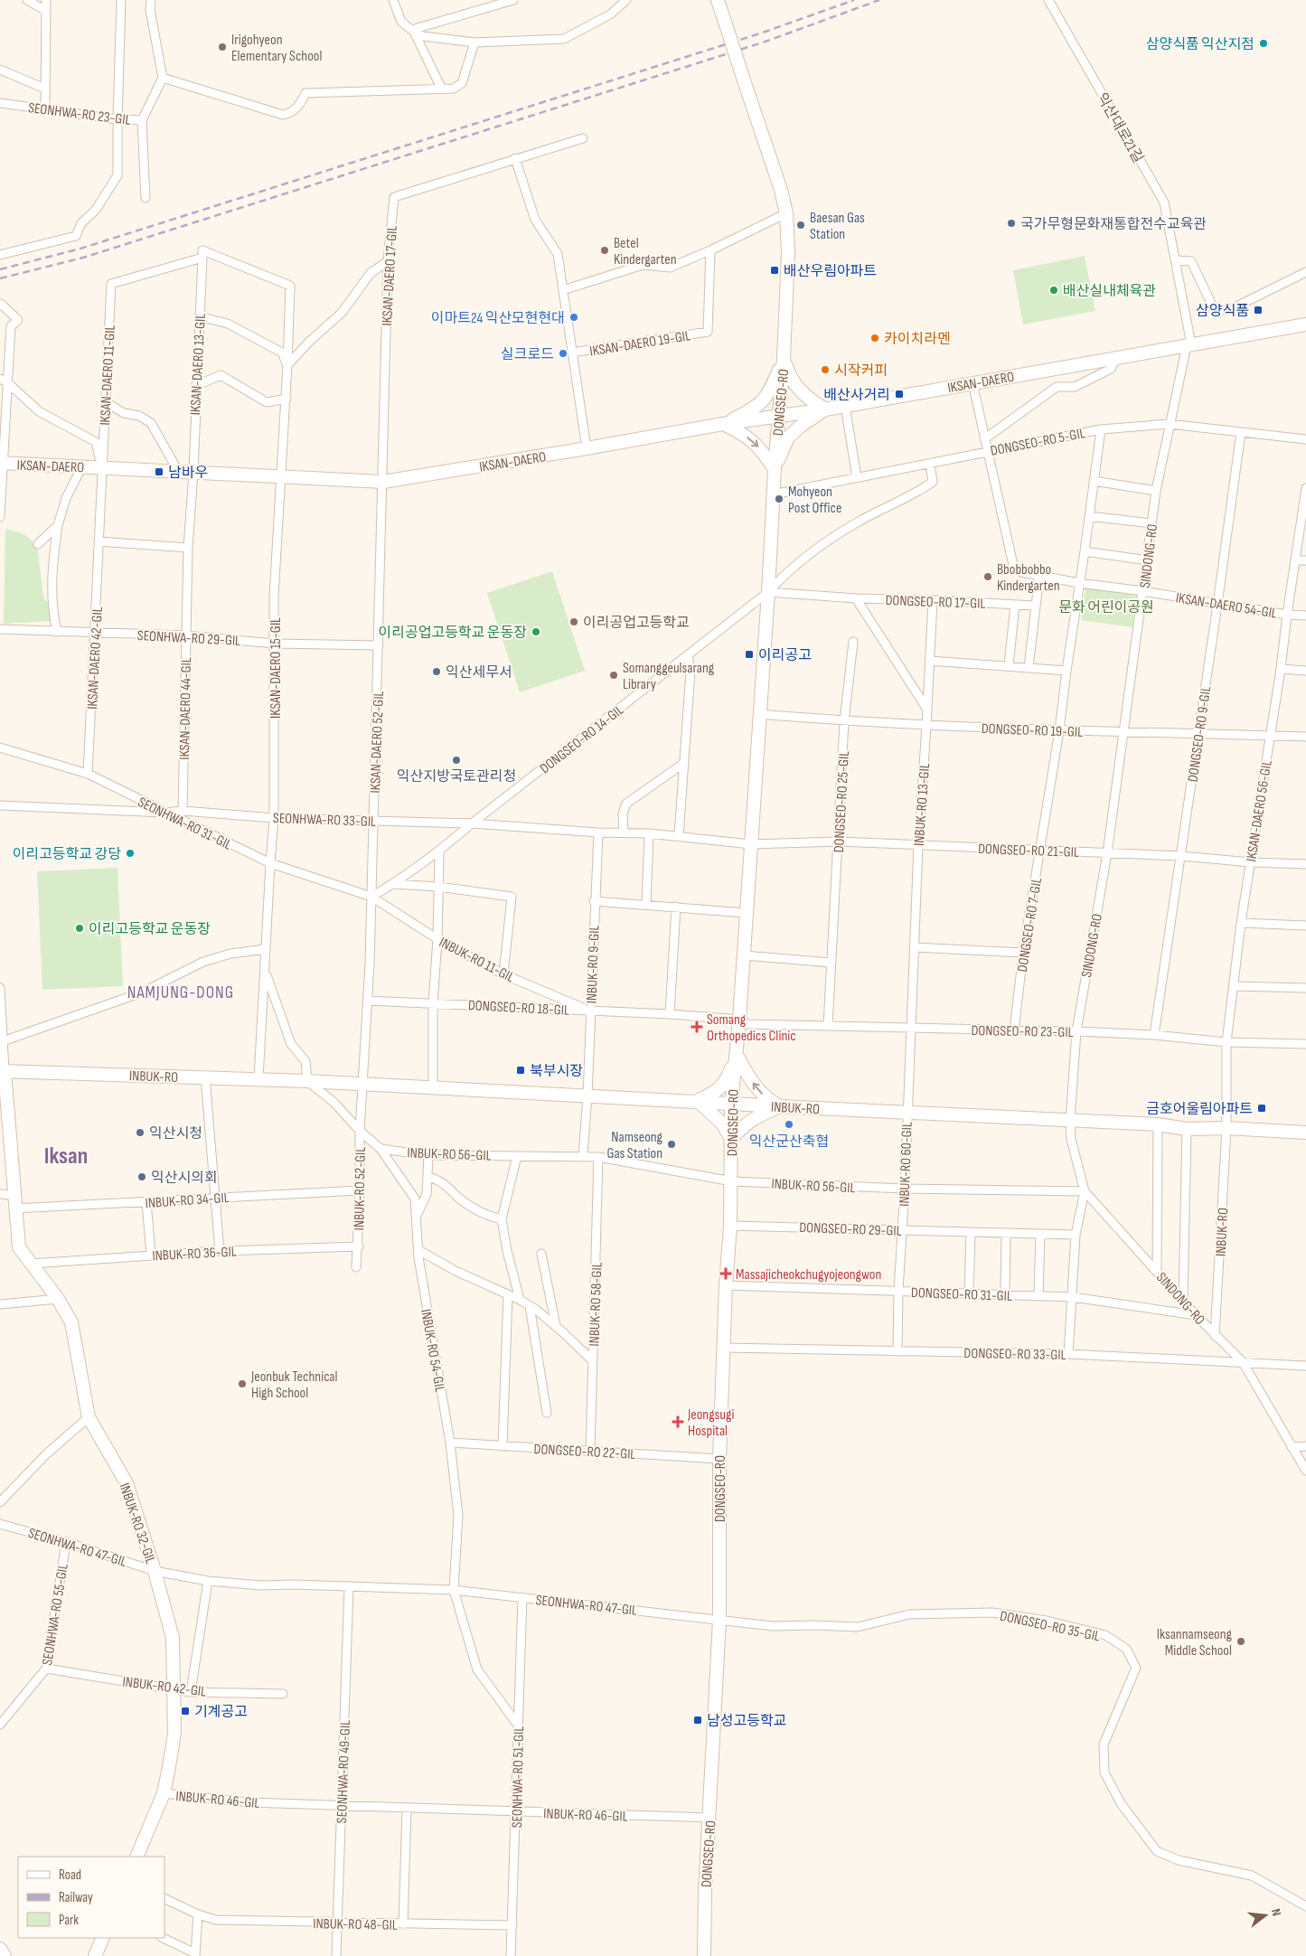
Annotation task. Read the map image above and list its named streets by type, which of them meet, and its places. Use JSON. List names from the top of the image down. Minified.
{"streets":{"street":["SEONHWA-RO 23-GIL","익산대로21길","IKSAN-DAERO 17-GIL","IKSAN-DAERO 19-GIL","IKSAN-DAERO 13-GIL","IKSAN-DAERO 11-GIL","IKSAN-DAERO","DONGSEO-RO","DONGSEO-RO 5-GIL","SINDONG-RO","DONGSEO-RO 17-GIL","IKSAN-DAERO 54-GIL","SEONHWA-RO 29-GIL","IKSAN-DAERO 42-GIL","IKSAN-DAERO 15-GIL","IKSAN-DAERO 44-GIL","DONGSEO-RO 19-GIL","DONGSEO-RO 9-GIL","DONGSEO-RO 14-GIL","IKSAN-DAERO 52-GIL","DONGSEO-RO 25-GIL","INBUK-RO 13-GIL","IKSAN-DAERO 56-GIL","SEONHWA-RO 33-GIL","SEONHWA-RO 31-GIL","DONGSEO-RO 21-GIL","DONGSEO-RO 7-GIL","INBUK-RO 11-GIL","INBUK-RO 9-GIL","DONGSEO-RO 18-GIL","DONGSEO-RO 23-GIL","INBUK-RO","INBUK-RO 56-GIL","INBUK-RO 60-GIL","INBUK-RO 52-GIL","INBUK-RO 34-GIL","DONGSEO-RO 29-GIL","INBUK-RO 36-GIL","DONGSEO-RO 31-GIL","INBUK-RO 58-GIL","INBUK-RO 54-GIL","DONGSEO-RO 33-GIL","DONGSEO-RO 22-GIL","INBUK-RO 32-GIL","SEONHWA-RO 47-GIL","SEONHWA-RO 55-GIL","DONGSEO-RO 35-GIL","INBUK-RO 42-GIL","SEONHWA-RO 49-GIL","SEONHWA-RO 51-GIL","INBUK-RO 46-GIL","INBUK-RO 48-GIL"]},"crossings":[["익산대로21길","IKSAN-DAERO"],["익산대로21길","SINDONG-RO"],["IKSAN-DAERO 17-GIL","IKSAN-DAERO 19-GIL"],["IKSAN-DAERO 17-GIL","IKSAN-DAERO"],["IKSAN-DAERO 17-GIL","IKSAN-DAERO 52-GIL"],["IKSAN-DAERO 19-GIL","IKSAN-DAERO"],["IKSAN-DAERO 13-GIL","IKSAN-DAERO"],["IKSAN-DAERO 13-GIL","IKSAN-DAERO 15-GIL"],["IKSAN-DAERO 13-GIL","IKSAN-DAERO 44-GIL"],["IKSAN-DAERO 11-GIL","IKSAN-DAERO"],["IKSAN-DAERO 11-GIL","IKSAN-DAERO 42-GIL"],["IKSAN-DAERO 11-GIL","IKSAN-DAERO 15-GIL"],["IKSAN-DAERO","DONGSEO-RO"],["IKSAN-DAERO","SINDONG-RO"],["IKSAN-DAERO","IKSAN-DAERO 54-GIL"],["IKSAN-DAERO","IKSAN-DAERO 42-GIL"],["IKSAN-DAERO","IKSAN-DAERO 15-GIL"],["IKSAN-DAERO","IKSAN-DAERO 44-GIL"],["IKSAN-DAERO","IKSAN-DAERO 52-GIL"],["DONGSEO-RO","DONGSEO-RO 5-GIL"],["DONGSEO-RO","DONGSEO-RO 17-GIL"],["DONGSEO-RO","DONGSEO-RO 19-GIL"],["DONGSEO-RO","DONGSEO-RO 14-GIL"],["DONGSEO-RO","SEONHWA-RO 33-GIL"],["DONGSEO-RO","DONGSEO-RO 21-GIL"],["DONGSEO-RO","DONGSEO-RO 18-GIL"],["DONGSEO-RO","DONGSEO-RO 23-GIL"],["DONGSEO-RO","INBUK-RO"],["DONGSEO-RO","INBUK-RO 56-GIL"],["DONGSEO-RO","DONGSEO-RO 29-GIL"],["DONGSEO-RO","DONGSEO-RO 31-GIL"],["DONGSEO-RO","DONGSEO-RO 33-GIL"],["DONGSEO-RO","DONGSEO-RO 22-GIL"],["DONGSEO-RO","SEONHWA-RO 47-GIL"],["DONGSEO-RO","DONGSEO-RO 35-GIL"],["DONGSEO-RO","INBUK-RO 46-GIL"],["DONGSEO-RO 5-GIL","SINDONG-RO"],["DONGSEO-RO 5-GIL","IKSAN-DAERO 54-GIL"],["DONGSEO-RO 5-GIL","DONGSEO-RO 9-GIL"],["DONGSEO-RO 5-GIL","DONGSEO-RO 7-GIL"],["SINDONG-RO","IKSAN-DAERO 54-GIL"],["SINDONG-RO","DONGSEO-RO 19-GIL"],["SINDONG-RO","DONGSEO-RO 21-GIL"],["SINDONG-RO","DONGSEO-RO 23-GIL"],["SINDONG-RO","INBUK-RO"],["SINDONG-RO","INBUK-RO 56-GIL"],["SINDONG-RO","DONGSEO-RO 31-GIL"],["SINDONG-RO","DONGSEO-RO 33-GIL"],["DONGSEO-RO 17-GIL","DONGSEO-RO 14-GIL"],["DONGSEO-RO 17-GIL","INBUK-RO 13-GIL"],["IKSAN-DAERO 54-GIL","DONGSEO-RO 9-GIL"],["IKSAN-DAERO 54-GIL","IKSAN-DAERO 56-GIL"],["IKSAN-DAERO 54-GIL","DONGSEO-RO 7-GIL"],["SEONHWA-RO 29-GIL","IKSAN-DAERO 42-GIL"],["SEONHWA-RO 29-GIL","IKSAN-DAERO 15-GIL"],["SEONHWA-RO 29-GIL","IKSAN-DAERO 44-GIL"],["SEONHWA-RO 29-GIL","IKSAN-DAERO 52-GIL"],["IKSAN-DAERO 42-GIL","SEONHWA-RO 31-GIL"],["IKSAN-DAERO 15-GIL","SEONHWA-RO 33-GIL"],["IKSAN-DAERO 15-GIL","SEONHWA-RO 31-GIL"],["IKSAN-DAERO 15-GIL","INBUK-RO"],["IKSAN-DAERO 44-GIL","SEONHWA-RO 33-GIL"],["DONGSEO-RO 19-GIL","DONGSEO-RO 9-GIL"],["DONGSEO-RO 19-GIL","DONGSEO-RO 25-GIL"],["DONGSEO-RO 19-GIL","INBUK-RO 13-GIL"],["DONGSEO-RO 19-GIL","IKSAN-DAERO 56-GIL"],["DONGSEO-RO 19-GIL","DONGSEO-RO 7-GIL"],["DONGSEO-RO 9-GIL","DONGSEO-RO 21-GIL"],["DONGSEO-RO 9-GIL","DONGSEO-RO 23-GIL"],["DONGSEO-RO 14-GIL","IKSAN-DAERO 52-GIL"],["DONGSEO-RO 14-GIL","SEONHWA-RO 33-GIL"],["DONGSEO-RO 14-GIL","SEONHWA-RO 31-GIL"],["DONGSEO-RO 14-GIL","INBUK-RO 11-GIL"],["IKSAN-DAERO 52-GIL","SEONHWA-RO 33-GIL"],["IKSAN-DAERO 52-GIL","SEONHWA-RO 31-GIL"],["IKSAN-DAERO 52-GIL","INBUK-RO 11-GIL"],["IKSAN-DAERO 52-GIL","DONGSEO-RO 18-GIL"],["IKSAN-DAERO 52-GIL","INBUK-RO"],["IKSAN-DAERO 52-GIL","INBUK-RO 52-GIL"],["DONGSEO-RO 25-GIL","DONGSEO-RO 21-GIL"],["DONGSEO-RO 25-GIL","DONGSEO-RO 23-GIL"],["INBUK-RO 13-GIL","DONGSEO-RO 21-GIL"],["INBUK-RO 13-GIL","DONGSEO-RO 23-GIL"],["INBUK-RO 13-GIL","INBUK-RO"],["INBUK-RO 13-GIL","INBUK-RO 60-GIL"],["IKSAN-DAERO 56-GIL","DONGSEO-RO 21-GIL"],["IKSAN-DAERO 56-GIL","DONGSEO-RO 23-GIL"],["IKSAN-DAERO 56-GIL","INBUK-RO"],["SEONHWA-RO 33-GIL","SEONHWA-RO 31-GIL"],["SEONHWA-RO 33-GIL","DONGSEO-RO 21-GIL"],["SEONHWA-RO 33-GIL","INBUK-RO 9-GIL"],["SEONHWA-RO 31-GIL","INBUK-RO 11-GIL"],["DONGSEO-RO 21-GIL","DONGSEO-RO 7-GIL"],["DONGSEO-RO 7-GIL","DONGSEO-RO 23-GIL"],["INBUK-RO 11-GIL","INBUK-RO 9-GIL"],["INBUK-RO 11-GIL","DONGSEO-RO 18-GIL"],["INBUK-RO 9-GIL","DONGSEO-RO 18-GIL"],["INBUK-RO 9-GIL","INBUK-RO"],["DONGSEO-RO 18-GIL","DONGSEO-RO 23-GIL"],["INBUK-RO","INBUK-RO 60-GIL"],["INBUK-RO","INBUK-RO 52-GIL"],["INBUK-RO","INBUK-RO 32-GIL"],["INBUK-RO 56-GIL","INBUK-RO 60-GIL"],["INBUK-RO 56-GIL","INBUK-RO 58-GIL"],["INBUK-RO 56-GIL","INBUK-RO 54-GIL"],["INBUK-RO 60-GIL","DONGSEO-RO 29-GIL"],["INBUK-RO 60-GIL","DONGSEO-RO 31-GIL"],["INBUK-RO 60-GIL","DONGSEO-RO 33-GIL"],["INBUK-RO 52-GIL","INBUK-RO 34-GIL"],["INBUK-RO 52-GIL","INBUK-RO 36-GIL"],["INBUK-RO 52-GIL","INBUK-RO 54-GIL"],["INBUK-RO 34-GIL","INBUK-RO 32-GIL"],["INBUK-RO 36-GIL","INBUK-RO 32-GIL"],["INBUK-RO 58-GIL","DONGSEO-RO 22-GIL"],["INBUK-RO 54-GIL","DONGSEO-RO 22-GIL"],["INBUK-RO 54-GIL","SEONHWA-RO 47-GIL"],["INBUK-RO 32-GIL","SEONHWA-RO 47-GIL"],["INBUK-RO 32-GIL","INBUK-RO 42-GIL"],["INBUK-RO 32-GIL","INBUK-RO 46-GIL"],["SEONHWA-RO 47-GIL","SEONHWA-RO 55-GIL"],["SEONHWA-RO 47-GIL","DONGSEO-RO 35-GIL"],["SEONHWA-RO 47-GIL","SEONHWA-RO 49-GIL"],["SEONHWA-RO 47-GIL","SEONHWA-RO 51-GIL"],["SEONHWA-RO 55-GIL","INBUK-RO 42-GIL"],["SEONHWA-RO 49-GIL","INBUK-RO 46-GIL"],["SEONHWA-RO 49-GIL","INBUK-RO 48-GIL"],["SEONHWA-RO 51-GIL","INBUK-RO 46-GIL"],["SEONHWA-RO 51-GIL","INBUK-RO 48-GIL"]],"districts":["NAMJUNG-DONG","Iksan"],"parks":["문화 어린이공원"],"places":{"other":["삼양식품 익산지점","Irigohyeon Elementary School","국가무형문화재통합전수교육관","Baesan Gas Station","Betel Kindergarten","배산실내체육관","이마트24 익산모현현대","카이치라멘","실크로드","시작커피","Mohyeon Post Office","Bbobbobbo Kindergarten","이리공업고등학교","이리공업고등학교 운동장","익산세무서","Somanggeulsarang Library","익산지방국토관리청","이리고등학교 강당","이리고등학교 운동장","익산군산축협","익산시청","Namseong Gas Station","익산시의회","Jeonbuk Technical High School","Iksannamseong Middle School"],"transit":["배산우림아파트","삼양식품","배산사거리","남바우","이리공고","북부시장","금호어울림아파트","기계공고","남성고등학교"],"health":["Somang Orthopedics Clinic","Massajicheokchugyojeongwon","Jeongsugi Hospital"]},"legend":["Road","Railway","Park"],"north":"right"}
